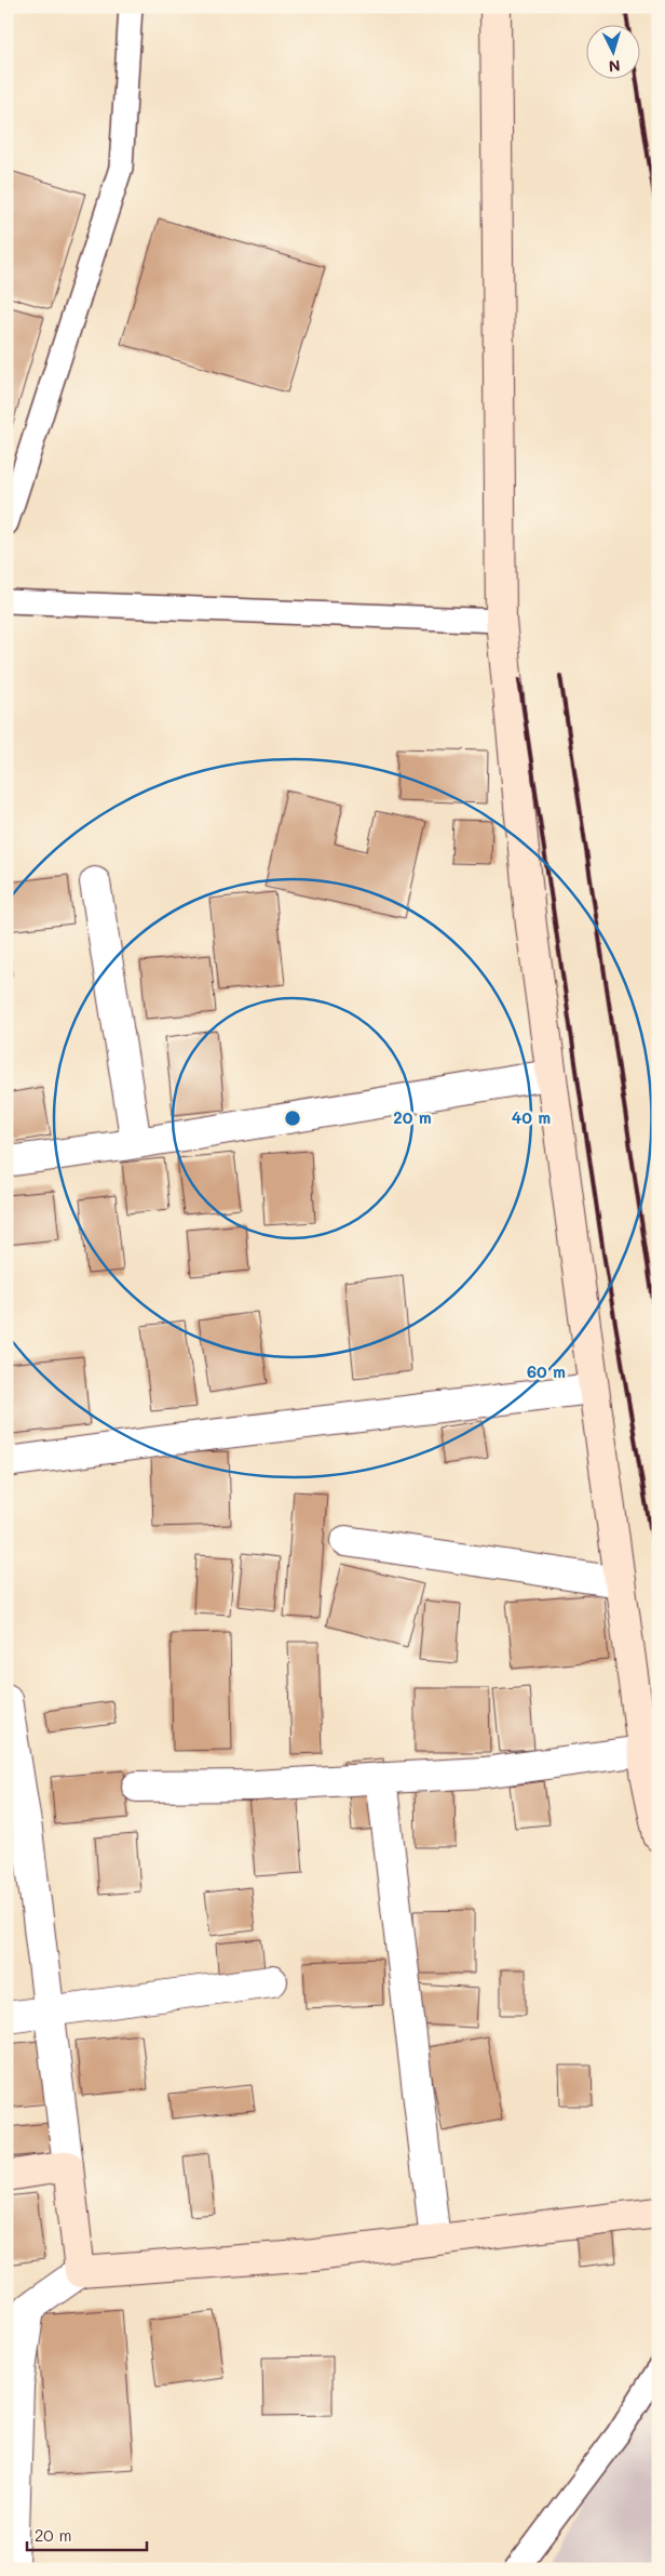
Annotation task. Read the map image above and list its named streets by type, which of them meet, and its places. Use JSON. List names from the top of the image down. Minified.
{"scale_bar":"20 m","north":"bottom","rings":["20 m","40 m","60 m"]}
